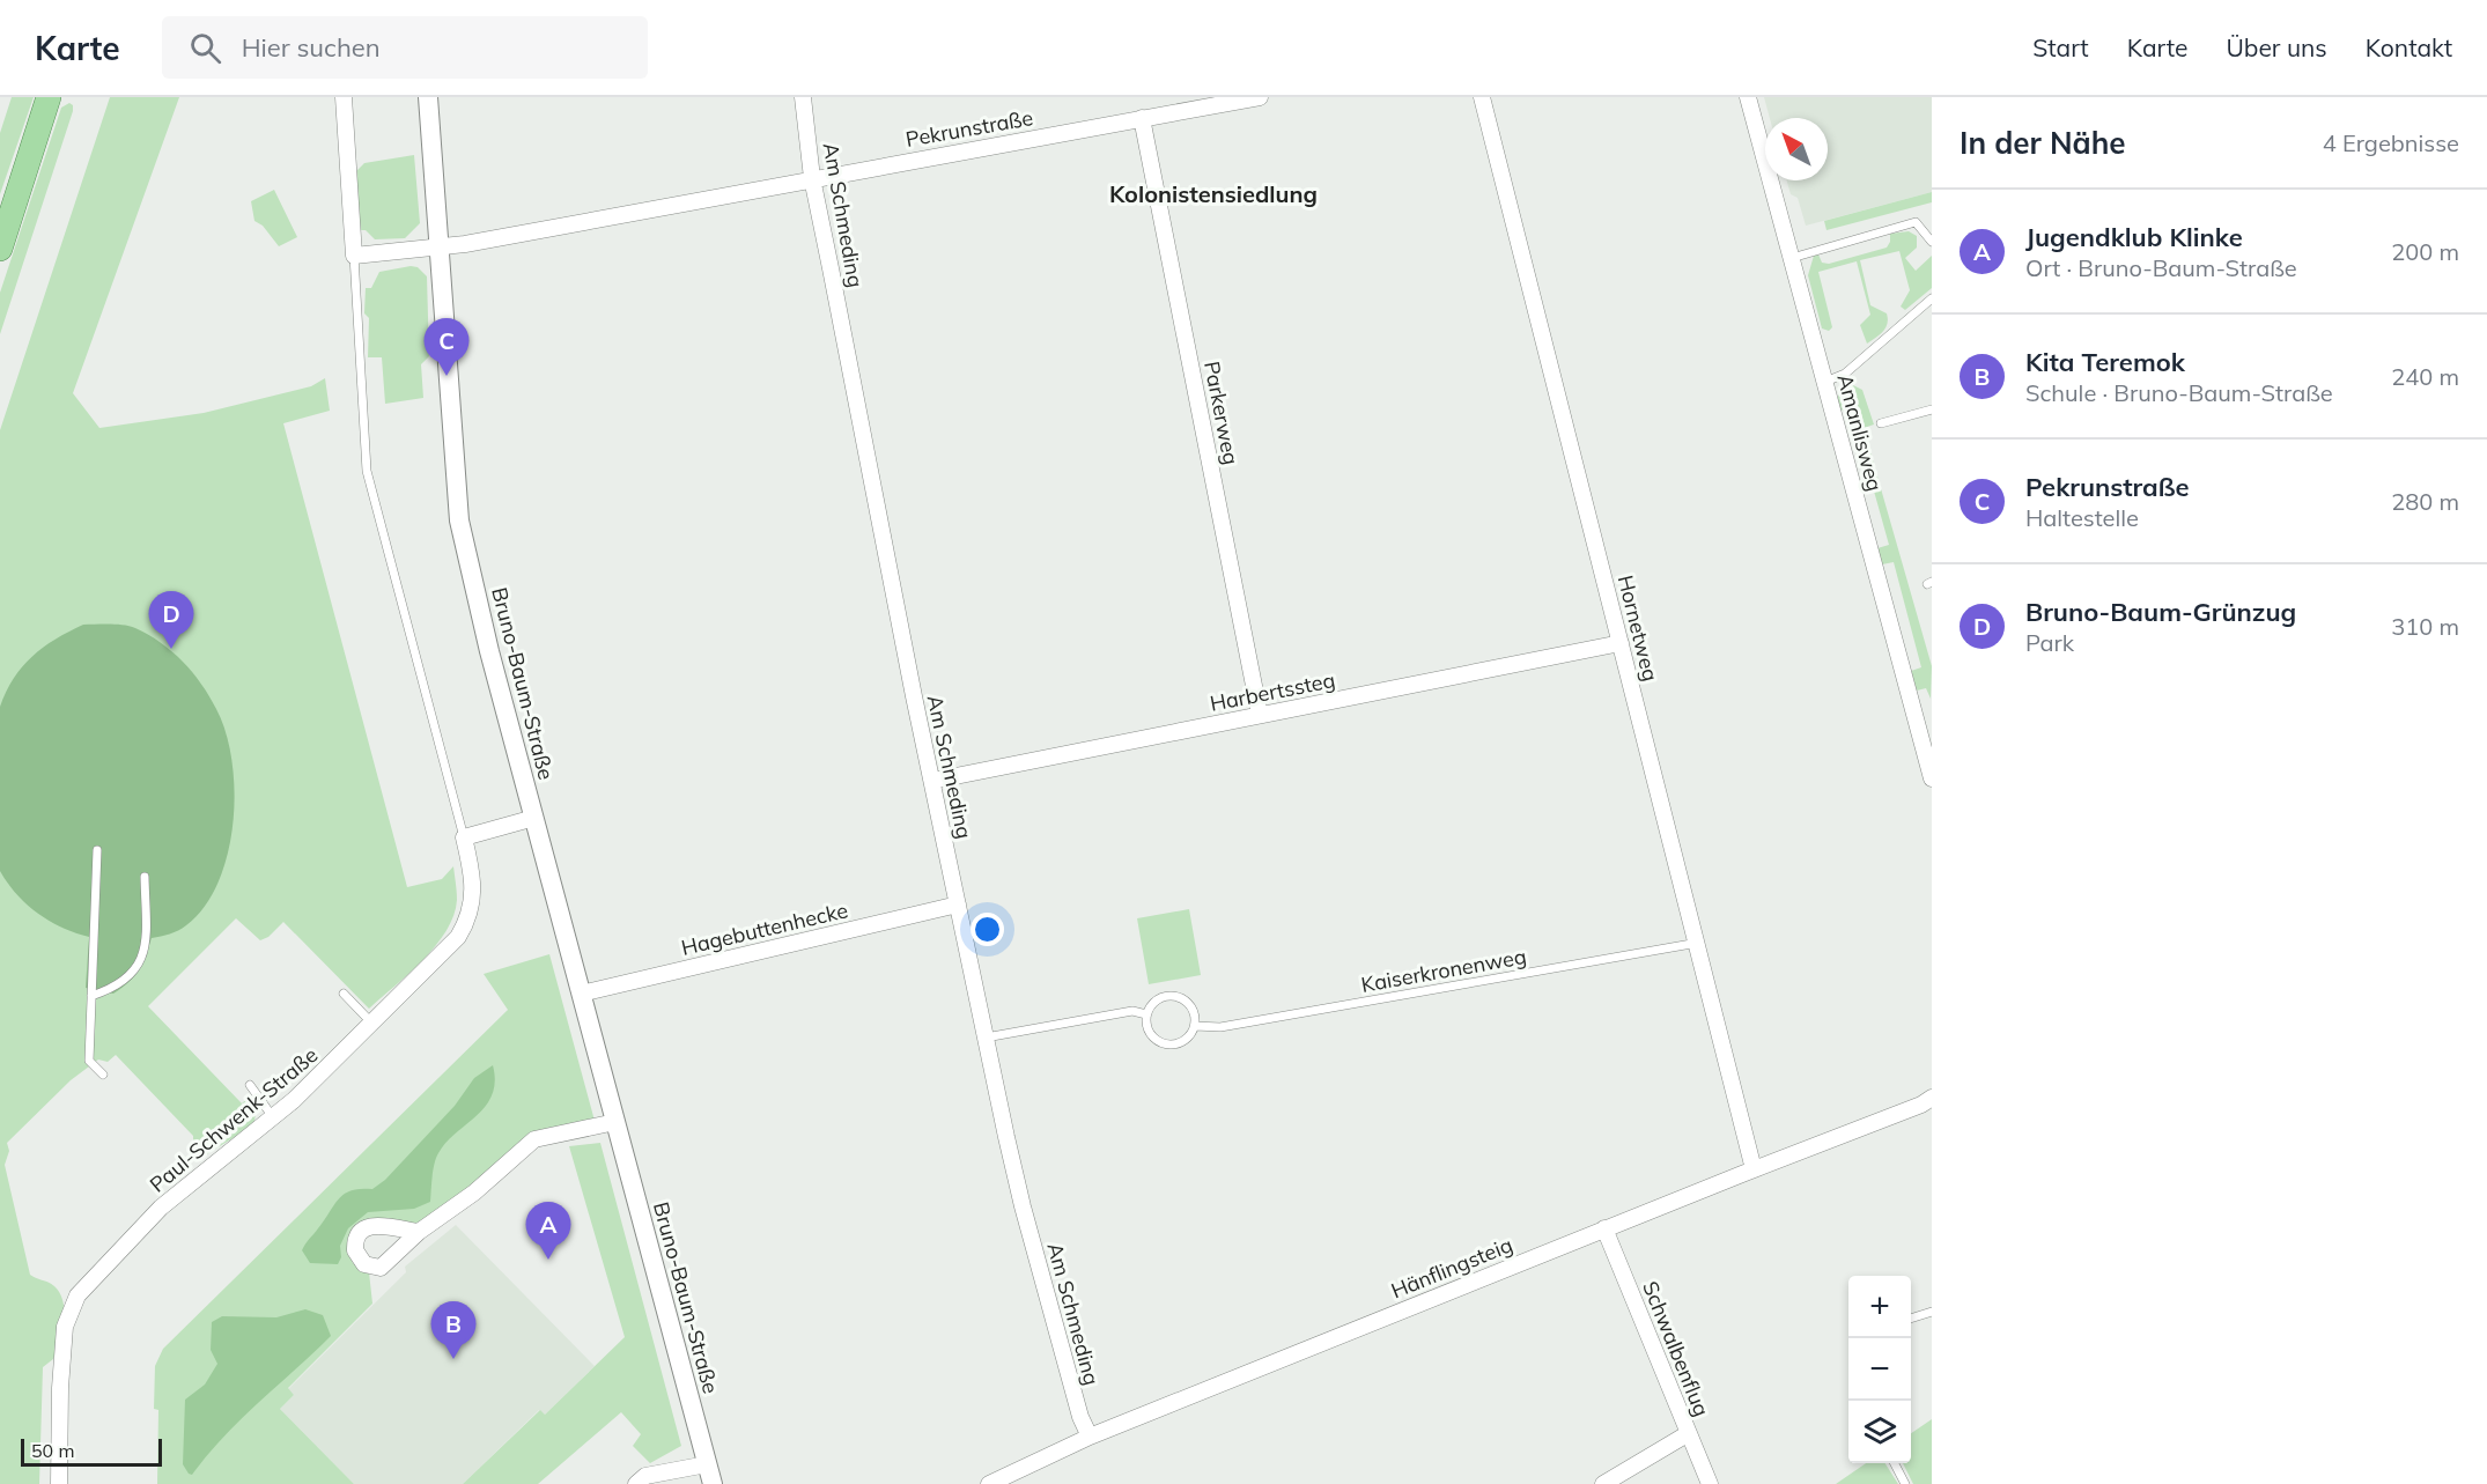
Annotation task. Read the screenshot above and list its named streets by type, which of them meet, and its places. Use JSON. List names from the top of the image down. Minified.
{"streets":{"street":["Pekrunstraße","Am Schmeding","Parkerweg","Amanlisweg","Hornetweg","Bruno-Baum-Straße","Harbertssteg","Hagebuttenhecke","Paul-Schwenk-Straße","Hänflingsteig","Schwalbenflug"],"lane":["Kaiserkronenweg"]},"crossings":[["Pekrunstraße","Am Schmeding"],["Pekrunstraße","Parkerweg"],["Pekrunstraße","Bruno-Baum-Straße"],["Am Schmeding","Harbertssteg"],["Am Schmeding","Hagebuttenhecke"],["Am Schmeding","Hänflingsteig"],["Parkerweg","Harbertssteg"],["Hornetweg","Harbertssteg"],["Hornetweg","Kaiserkronenweg"],["Hornetweg","Hänflingsteig"],["Bruno-Baum-Straße","Hagebuttenhecke"],["Hänflingsteig","Schwalbenflug"]],"districts":["Kolonistensiedlung"],"scale_bar":"50 m","north":"top left","page":{"header":"Karte","search":"Hier suchen","nav":["Start","Karte","Über uns","Kontakt"],"heading":["In der Nähe","4 Ergebnisse"],"list":[{"mark":"A","name":"Jugendklub Klinke","note":"Ort · Bruno-Baum-Straße","value":"200 m"},{"mark":"B","name":"Kita Teremok","note":"Schule · Bruno-Baum-Straße","value":"240 m"},{"mark":"C","name":"Pekrunstraße","note":"Haltestelle","value":"280 m"},{"mark":"D","name":"Bruno-Baum-Grünzug","note":"Park","value":"310 m"}],"pins":["C","D","A","B"],"map_buttons":["+","−"],"scale":"50 m"}}
